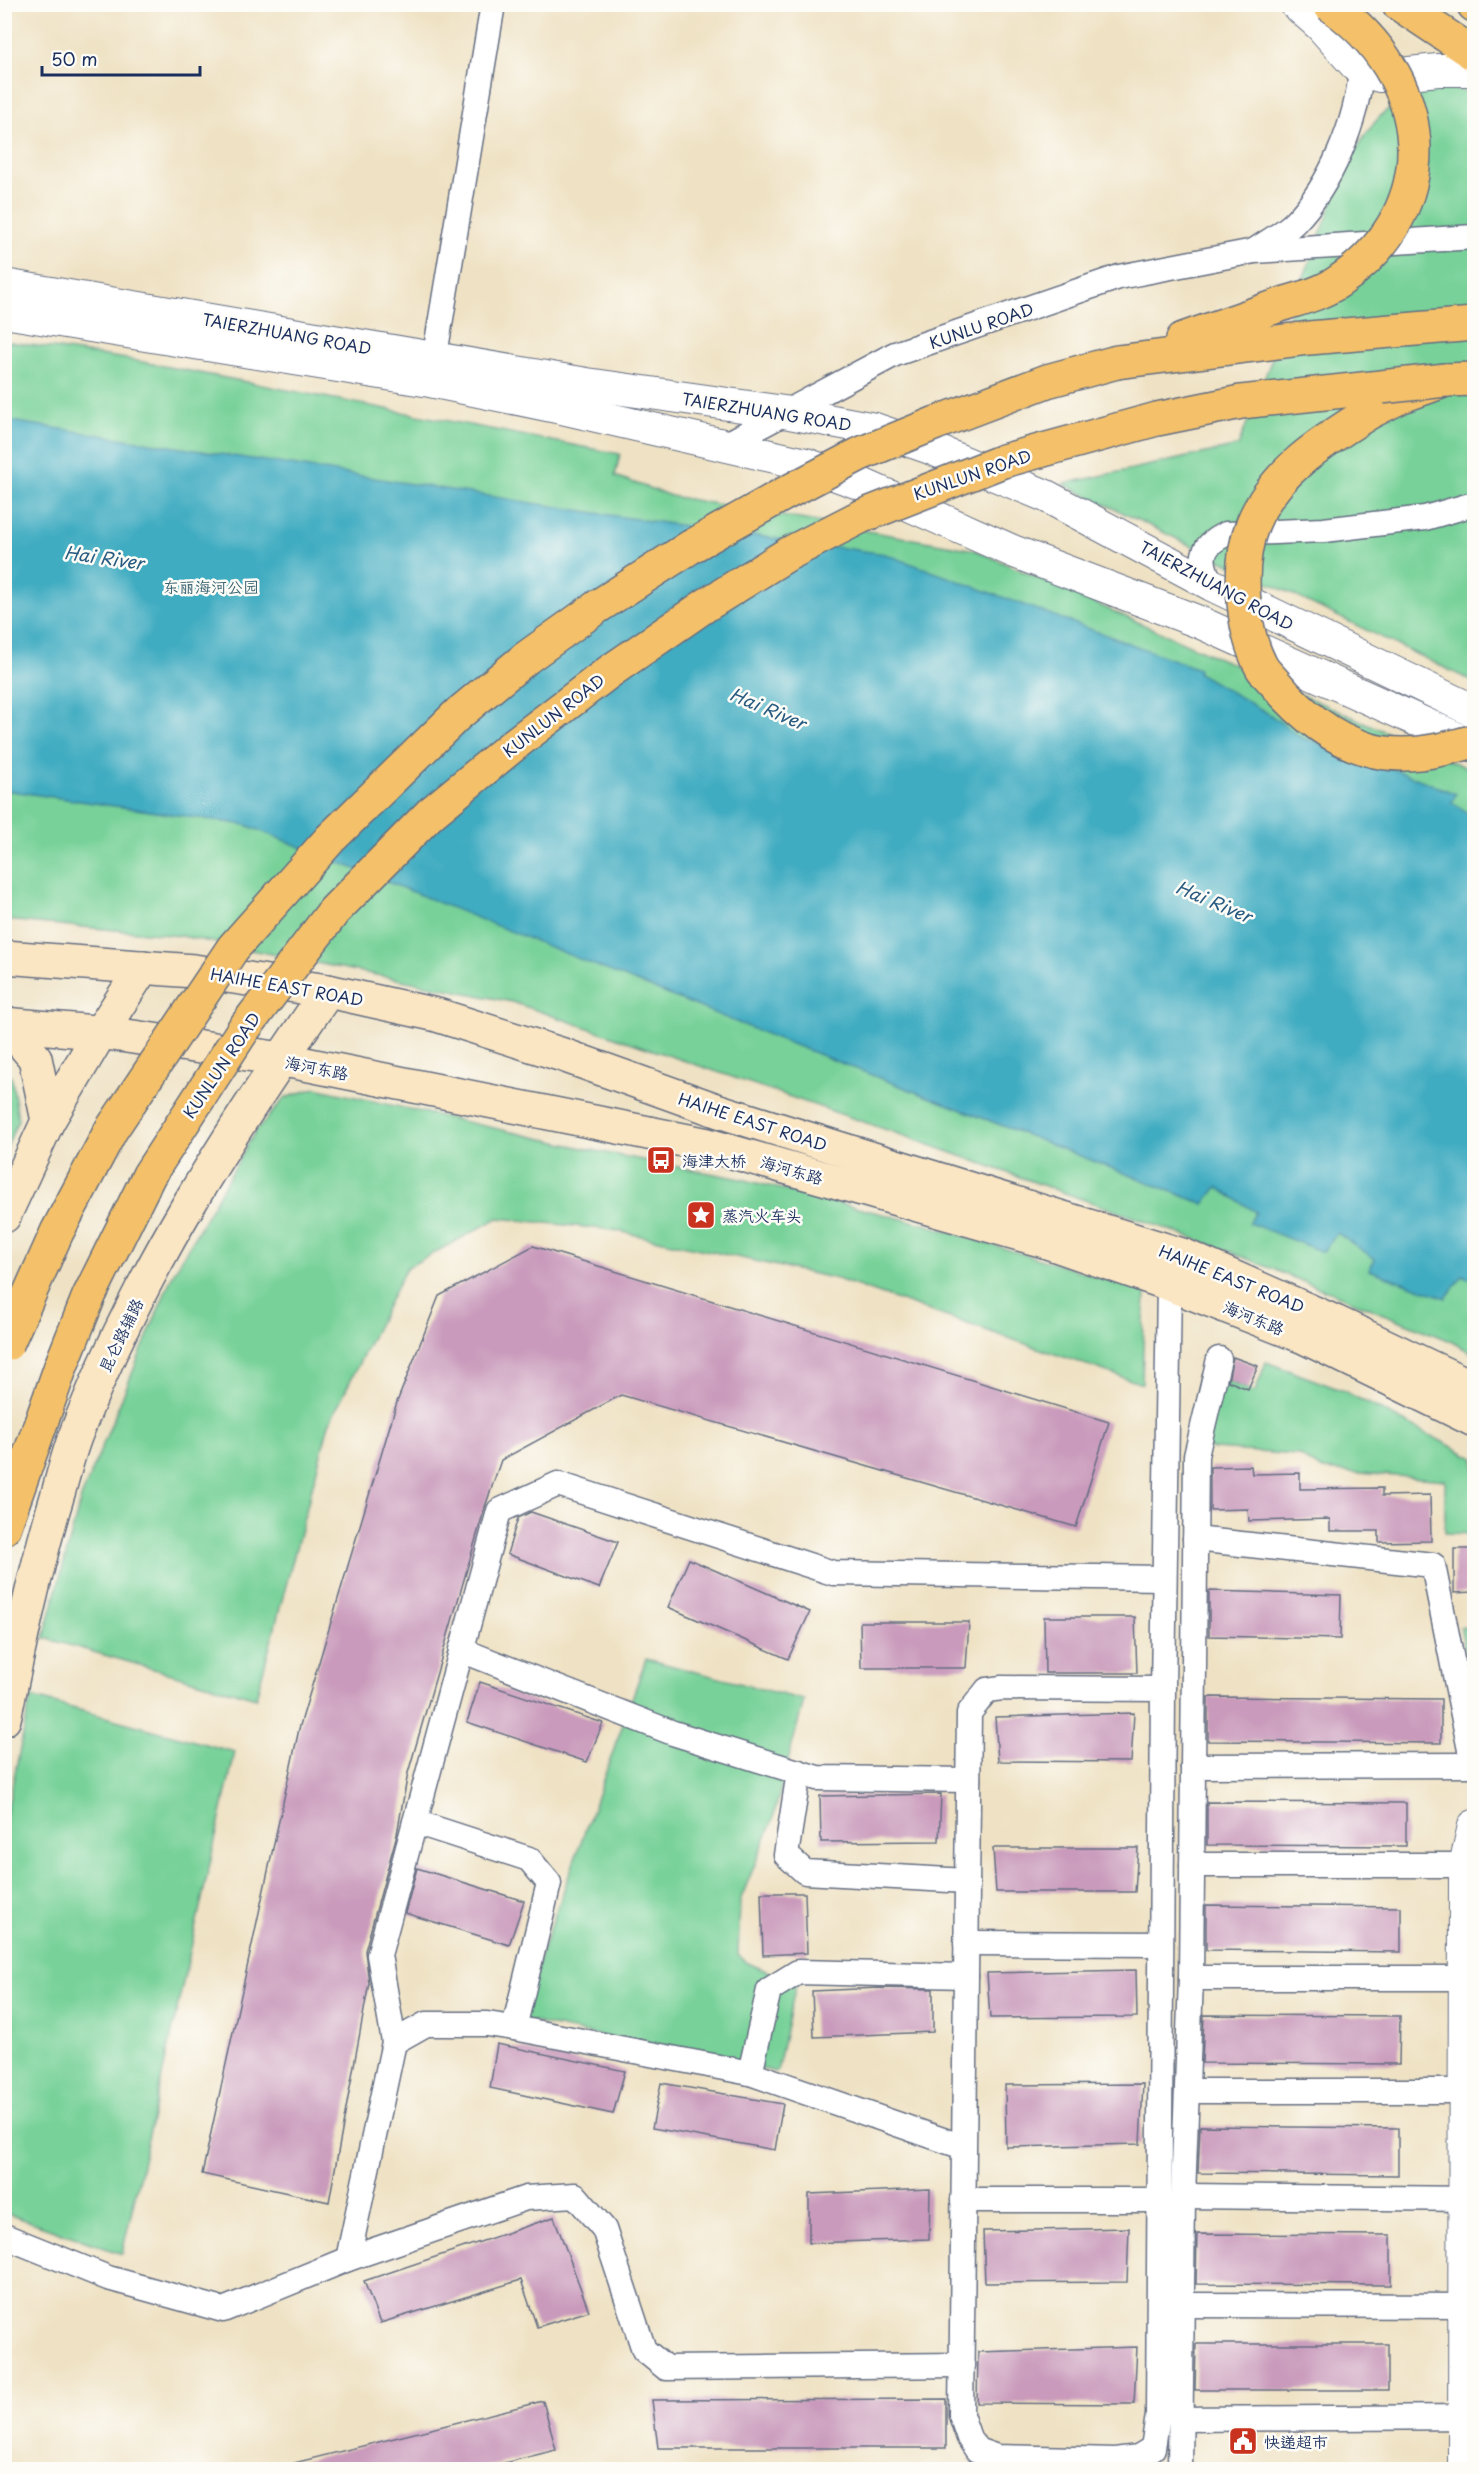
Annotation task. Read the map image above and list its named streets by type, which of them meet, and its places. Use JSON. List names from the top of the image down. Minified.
{"streets":{"highway":["KUNLUN ROAD"],"main road":["HAIHE EAST ROAD","海河东路","昆仑路辅路"],"street":["KUNLU ROAD","TAIERZHUANG ROAD"]},"crossings":[["KUNLU ROAD","TAIERZHUANG ROAD"],["海河东路","昆仑路辅路"]],"water":["Hai River"],"parks":["东丽海河公园"],"places":{"bus stop":["海津大桥"],"place":["蒸汽火车头"],"public building":["快递超市"]},"scale_bar":"50 m"}
